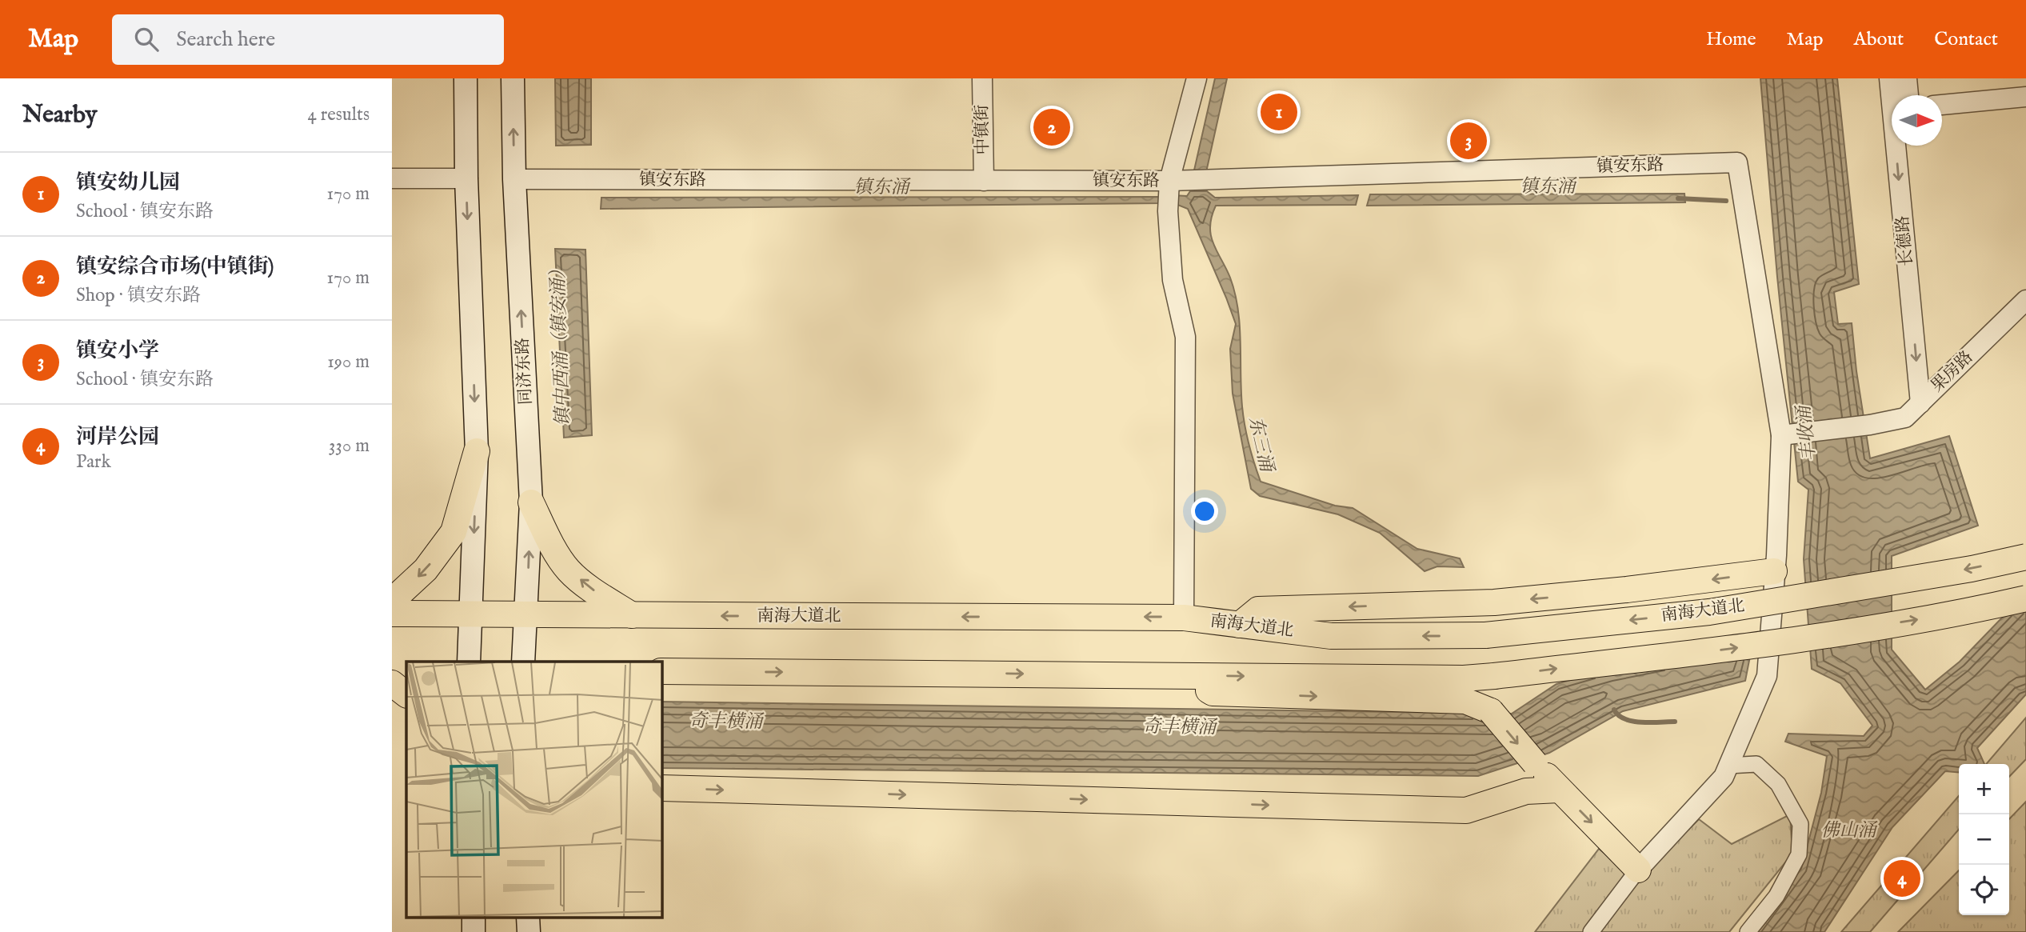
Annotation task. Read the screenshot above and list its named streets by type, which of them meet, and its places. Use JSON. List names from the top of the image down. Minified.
{"streets":{"highway":["南海大道北"],"main road":["同济东路"],"street":["中镇街","镇安东路","长德路","果房路"]},"crossings":[["中镇街","镇安东路"],["镇安东路","同济东路"],["镇安东路","果房路"],["长德路","果房路"],["同济东路","南海大道北"]],"one_way":["长德路"],"water":["镇东涌","镇中西涌（镇安涌）","丰收涌","东三涌","奇丰横涌","佛山涌"],"north":"right","page":{"header":"Map","search":"Search here","nav":["Home","Map","About","Contact"],"heading":["Nearby","4 results"],"pins":["1","2","3","4"],"list":[{"mark":"1","name":"镇安幼儿园","note":"School · 镇安东路","value":"170 m"},{"mark":"2","name":"镇安综合市场(中镇街)","note":"Shop · 镇安东路","value":"170 m"},{"mark":"3","name":"镇安小学","note":"School · 镇安东路","value":"190 m"},{"mark":"4","name":"河岸公园","note":"Park","value":"330 m"}],"map_buttons":["+","−"]}}
